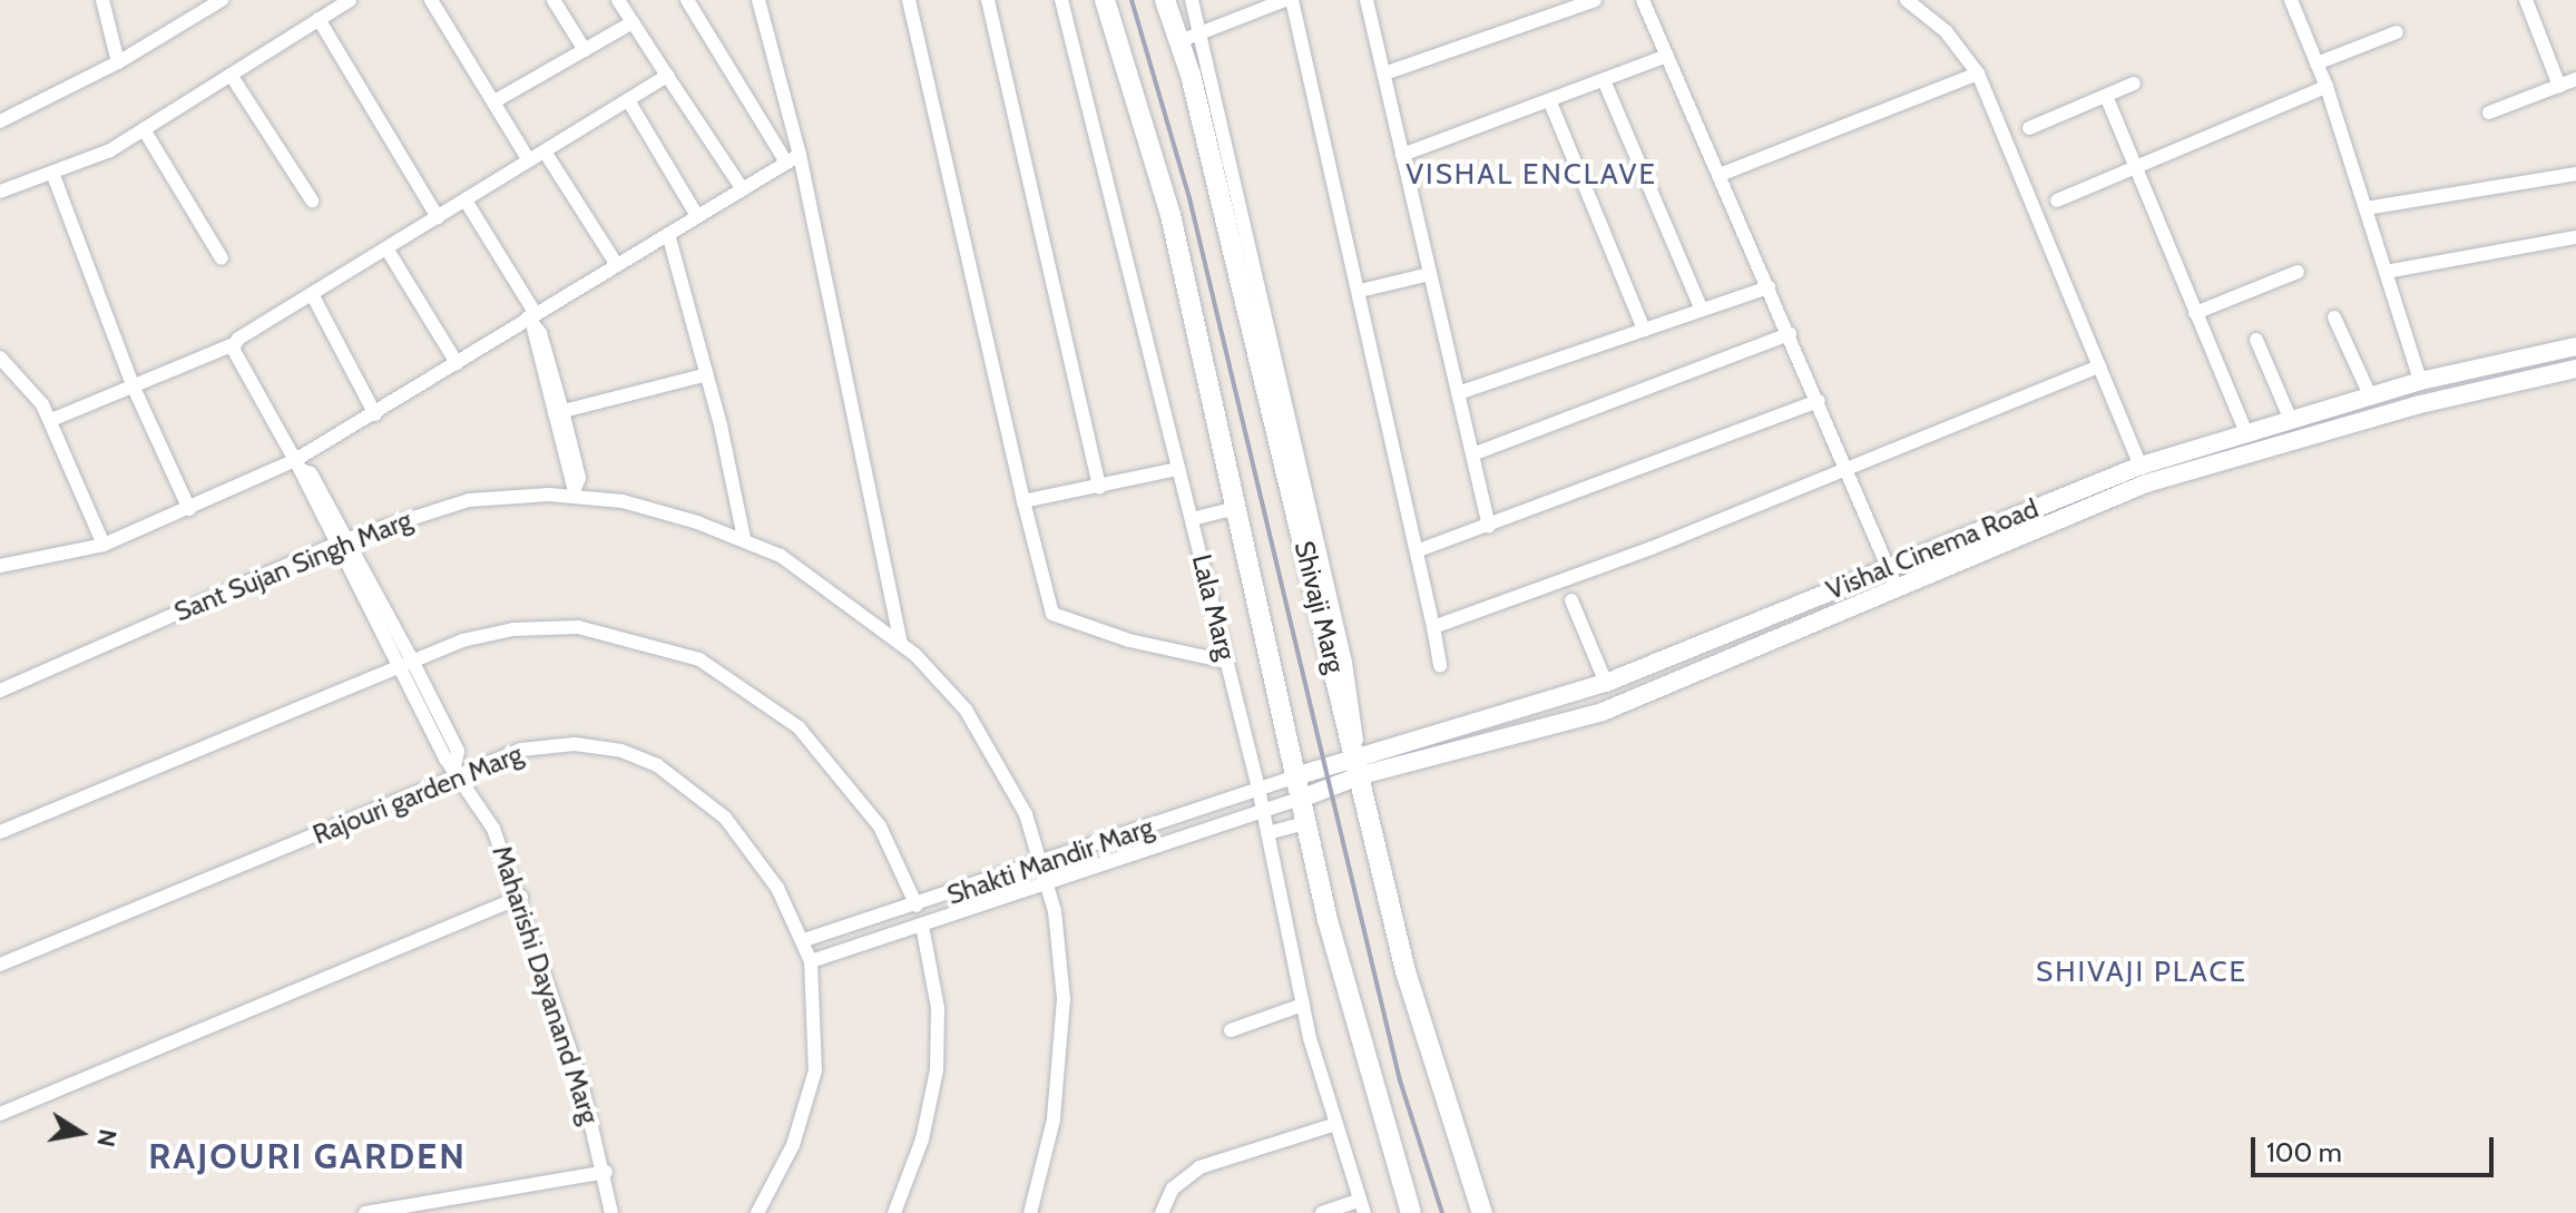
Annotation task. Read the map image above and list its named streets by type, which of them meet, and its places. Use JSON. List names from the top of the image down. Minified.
{"streets":{"main road":["Shivaji Marg"],"street":["Vishal Cinema Road","Sant Sujan Singh Marg","Lala Marg","Rajouri garden Marg","Shakti Mandir Marg","Maharishi Dayanand Marg"]},"crossings":[["Vishal Cinema Road","Shivaji Marg"],["Vishal Cinema Road","Shakti Mandir Marg"],["Sant Sujan Singh Marg","Shakti Mandir Marg"],["Sant Sujan Singh Marg","Maharishi Dayanand Marg"],["Lala Marg","Shakti Mandir Marg"],["Rajouri garden Marg","Shakti Mandir Marg"],["Rajouri garden Marg","Maharishi Dayanand Marg"]],"districts":["VISHAL ENCLAVE","SHIVAJI PLACE","RAJOURI GARDEN"],"scale_bar":"100 m","north":"right"}
